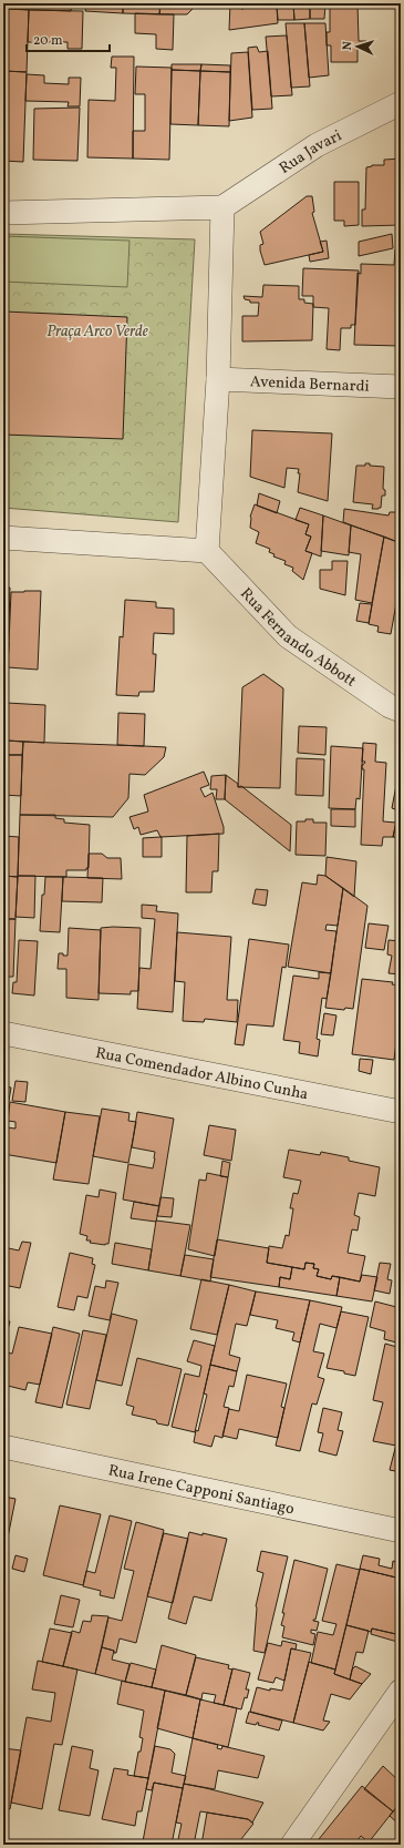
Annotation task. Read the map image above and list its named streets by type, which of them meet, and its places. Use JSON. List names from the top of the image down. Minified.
{"streets":{"street":["Rua Javari","Avenida Bernardi","Rua Fernando Abbott","Rua Comendador Albino Cunha","Rua Irene Capponi Santiago"]},"parks":["Praça Arco Verde"],"scale_bar":"20 m","north":"left"}
